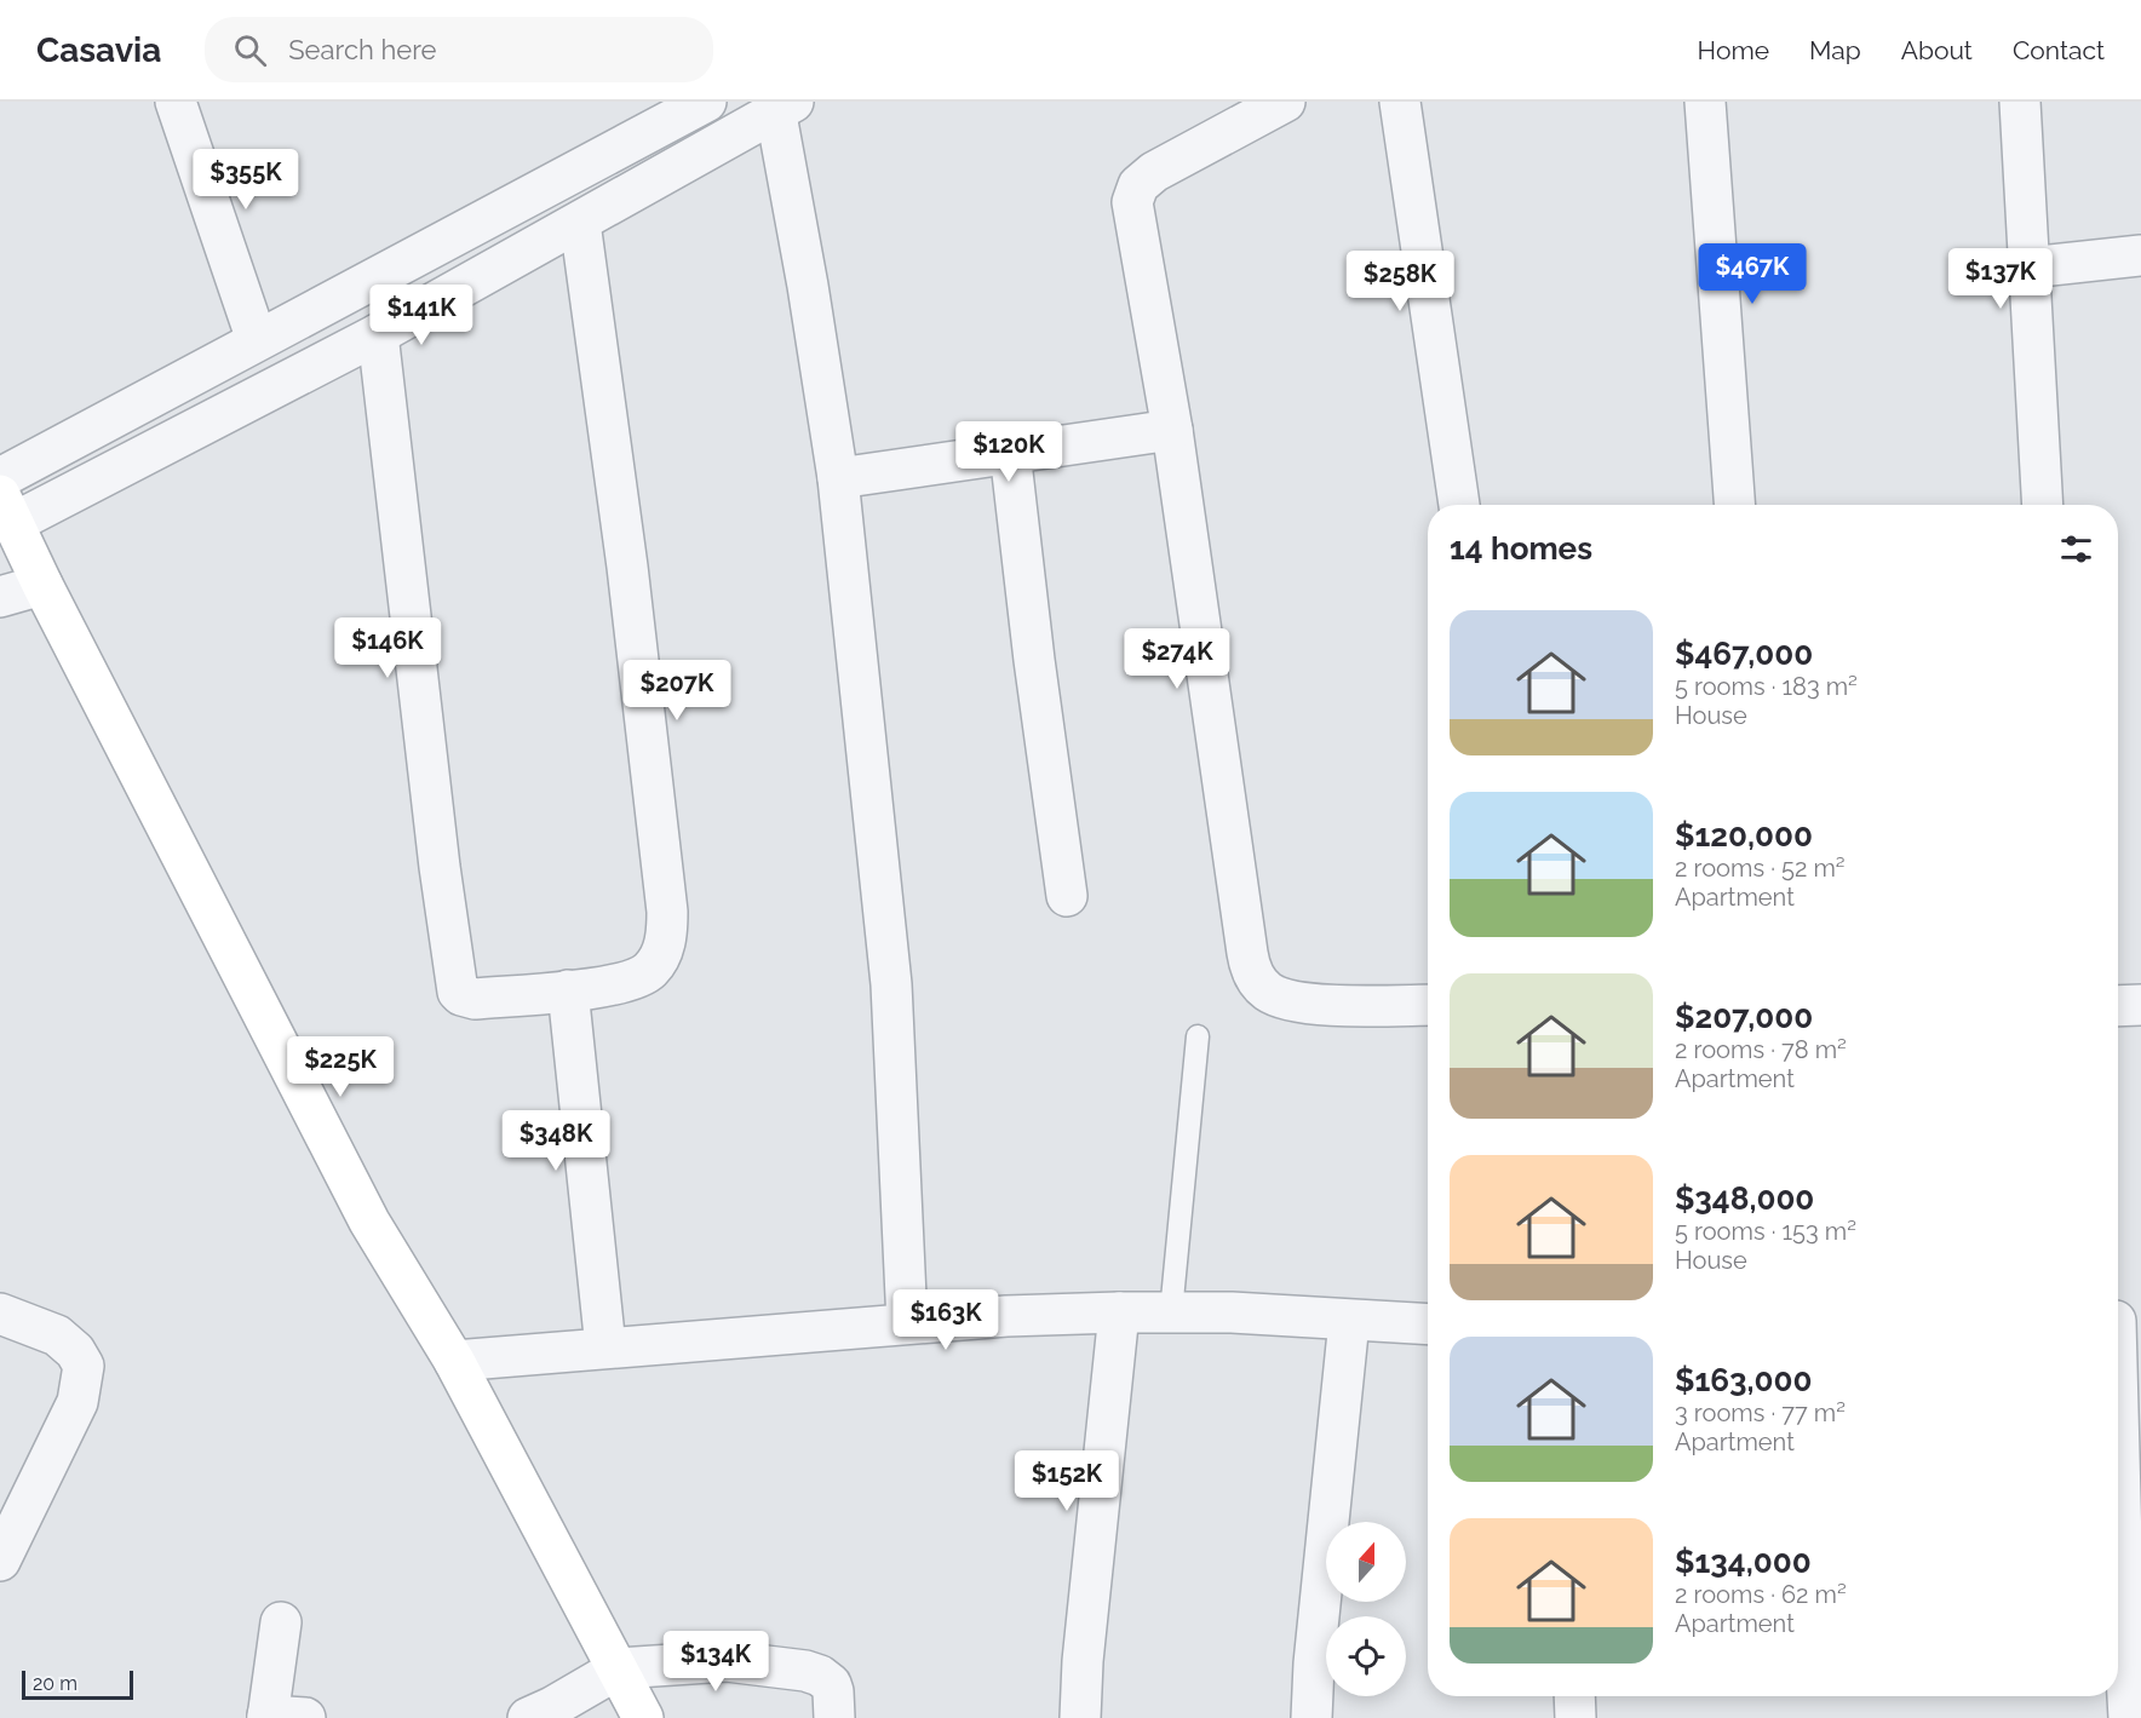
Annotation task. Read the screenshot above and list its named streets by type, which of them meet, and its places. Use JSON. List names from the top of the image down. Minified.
{"scale_bar":"20 m","north":"top","page":{"header":"Casavia","search":"Search here","nav":["Home","Map","About","Contact"],"price":["$355K","$467K","$137K","$258K","$141K","$120K","$146K","$274K","$207K","$225K","$348K","$163K","$152K","$134K"],"heading":"14 homes","list":[{"name":"$467,000","note":"5 rooms · 183 m² · House"},{"name":"$120,000","note":"2 rooms · 52 m² · Apartment"},{"name":"$207,000","note":"2 rooms · 78 m² · Apartment"},{"name":"$348,000","note":"5 rooms · 153 m² · House"},{"name":"$163,000","note":"3 rooms · 77 m² · Apartment"},{"name":"$134,000","note":"2 rooms · 62 m² · Apartment"}],"scale":"20 m"}}
